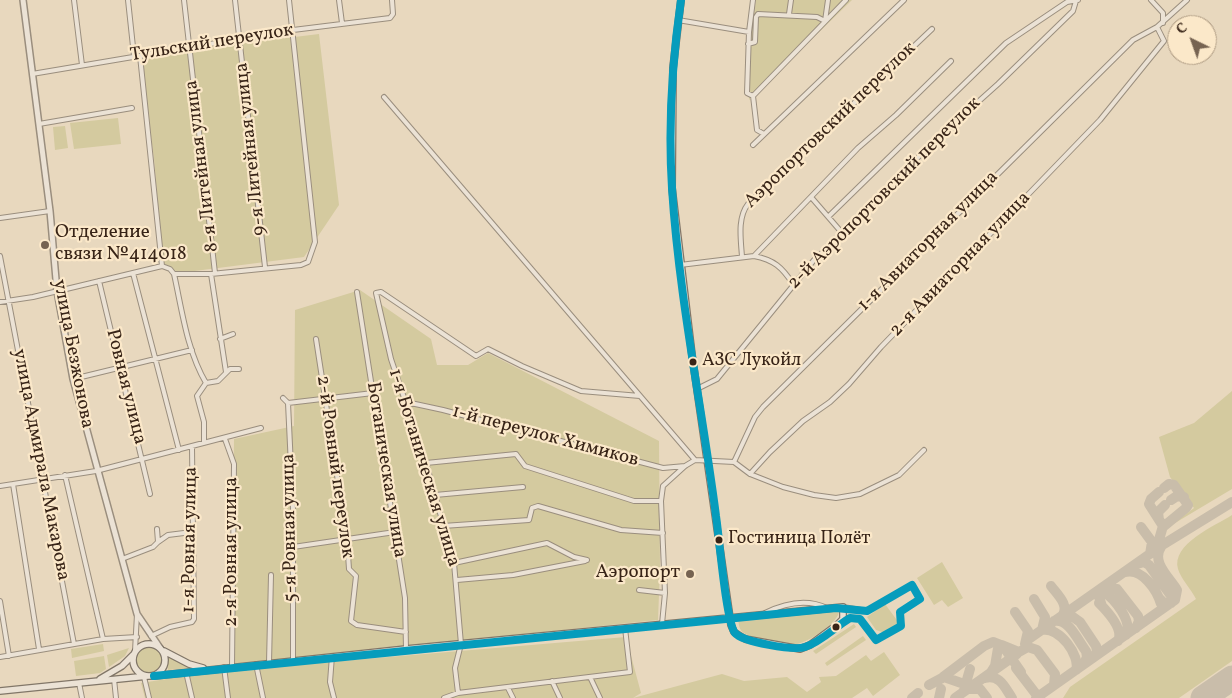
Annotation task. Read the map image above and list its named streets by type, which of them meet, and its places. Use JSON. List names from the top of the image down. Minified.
{"streets":{"street":["Тульский переулок","Аэропортовский переулок","9-я Литейная улица","8-я Литейная улица","2-й Аэропортовский переулок","1-я Авиаторная улица","2-я Авиаторная улица","улица Безжонова","Ровная улица","1-й переулок Химиков","улица Адмирала Макарова","2-й Ровный переулок","1-я Ботаническая улица","Ботаническая улица","5-я Ровная улица","1-я Ровная улица","2-я Ровная улица"]},"crossings":[["Тульский переулок","9-я Литейная улица"],["Тульский переулок","8-я Литейная улица"],["Тульский переулок","улица Безжонова"],["1-я Авиаторная улица","2-я Авиаторная улица"],["улица Безжонова","1-я Ровная улица"],["1-й переулок Химиков","1-я Ботаническая улица"],["2-й Ровный переулок","Ботаническая улица"]],"places":["Отделение связи №414018","АЗС Лукойл","Гостиница Полёт","Аэропорт"],"north":"top left"}
